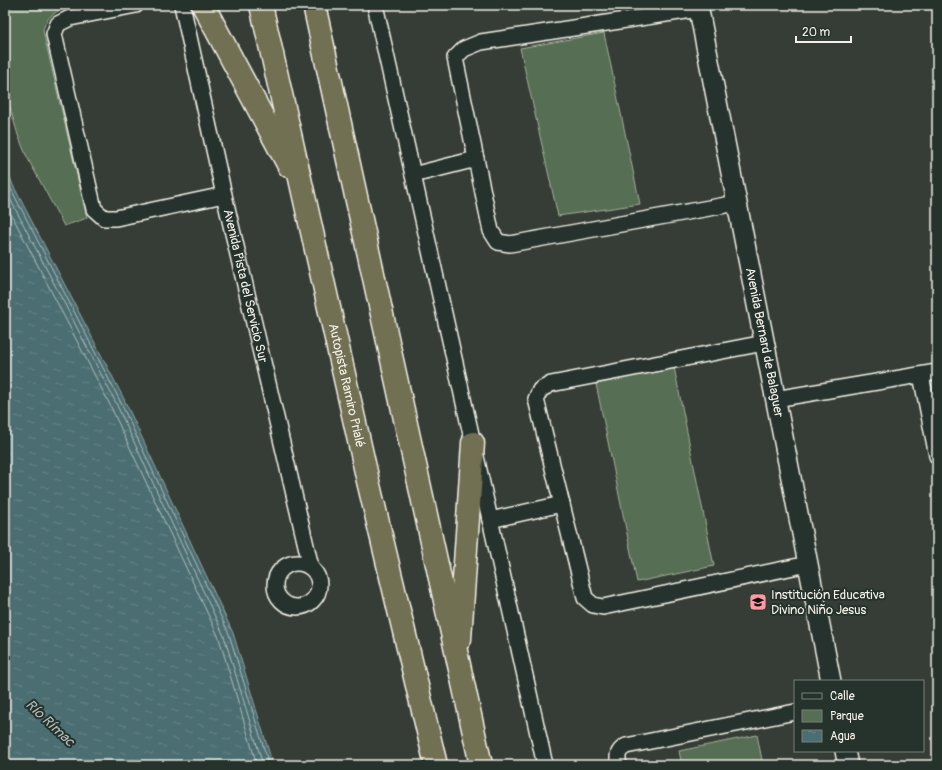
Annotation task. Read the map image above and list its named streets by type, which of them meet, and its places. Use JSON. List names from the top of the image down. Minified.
{"streets":{"highway":["Autopista Ramiro Prialé"],"street":["Avenida Pista del Servicio Sur","Avenida Bernard de Balaguer"]},"water":["Río Rímac"],"places":{"school or university":["Institución Educativa Divino Niño Jesus"]},"legend":["Calle","Parque","Agua"],"scale_bar":"20 m"}
